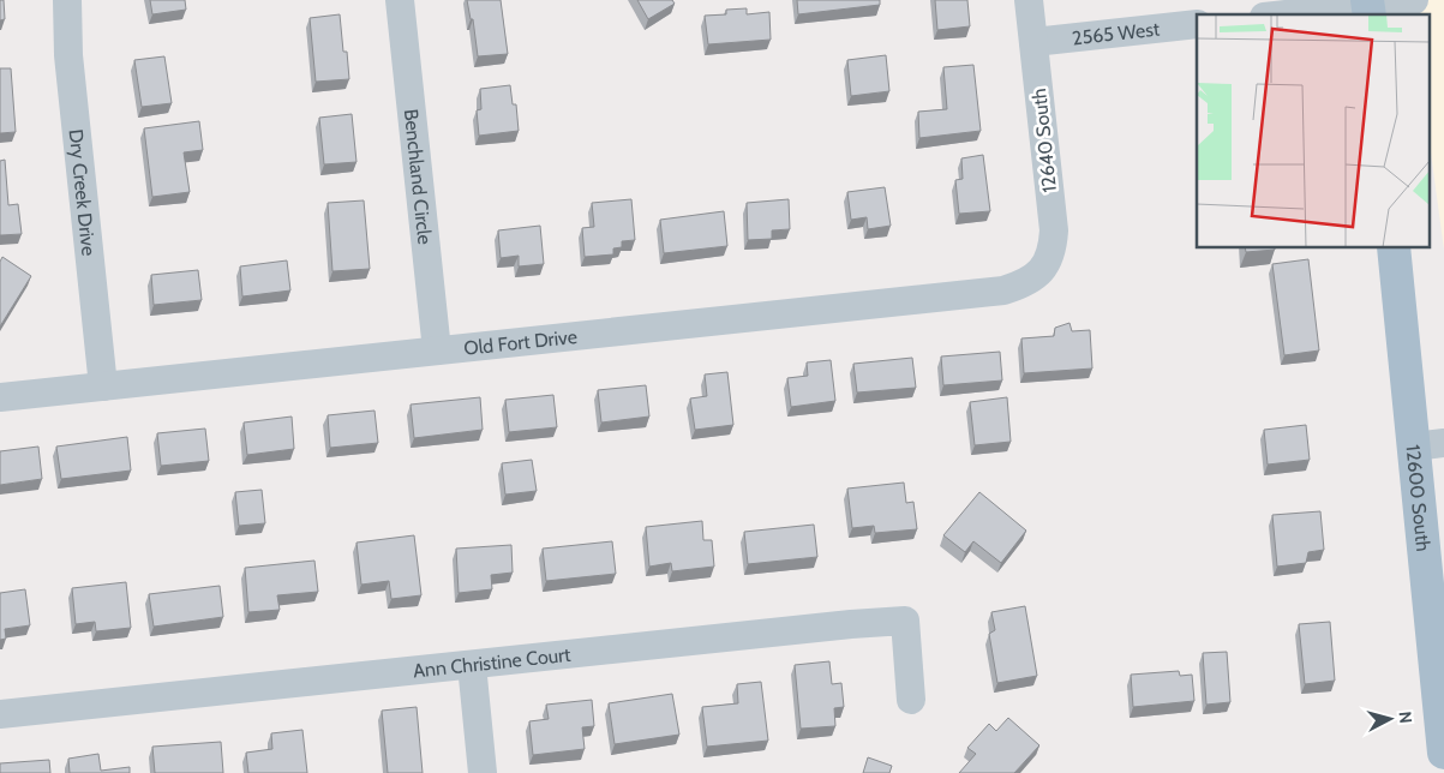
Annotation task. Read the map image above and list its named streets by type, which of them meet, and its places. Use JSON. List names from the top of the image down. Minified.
{"streets":{"main road":["12600 South"],"street":["2565 West","12640 South","Benchland Circle","Dry Creek Drive","Old Fort Drive","Ann Christine Court"]},"crossings":[["2565 West","12640 South"],["12640 South","Old Fort Drive"],["Benchland Circle","Old Fort Drive"],["Dry Creek Drive","Old Fort Drive"]],"north":"right"}
